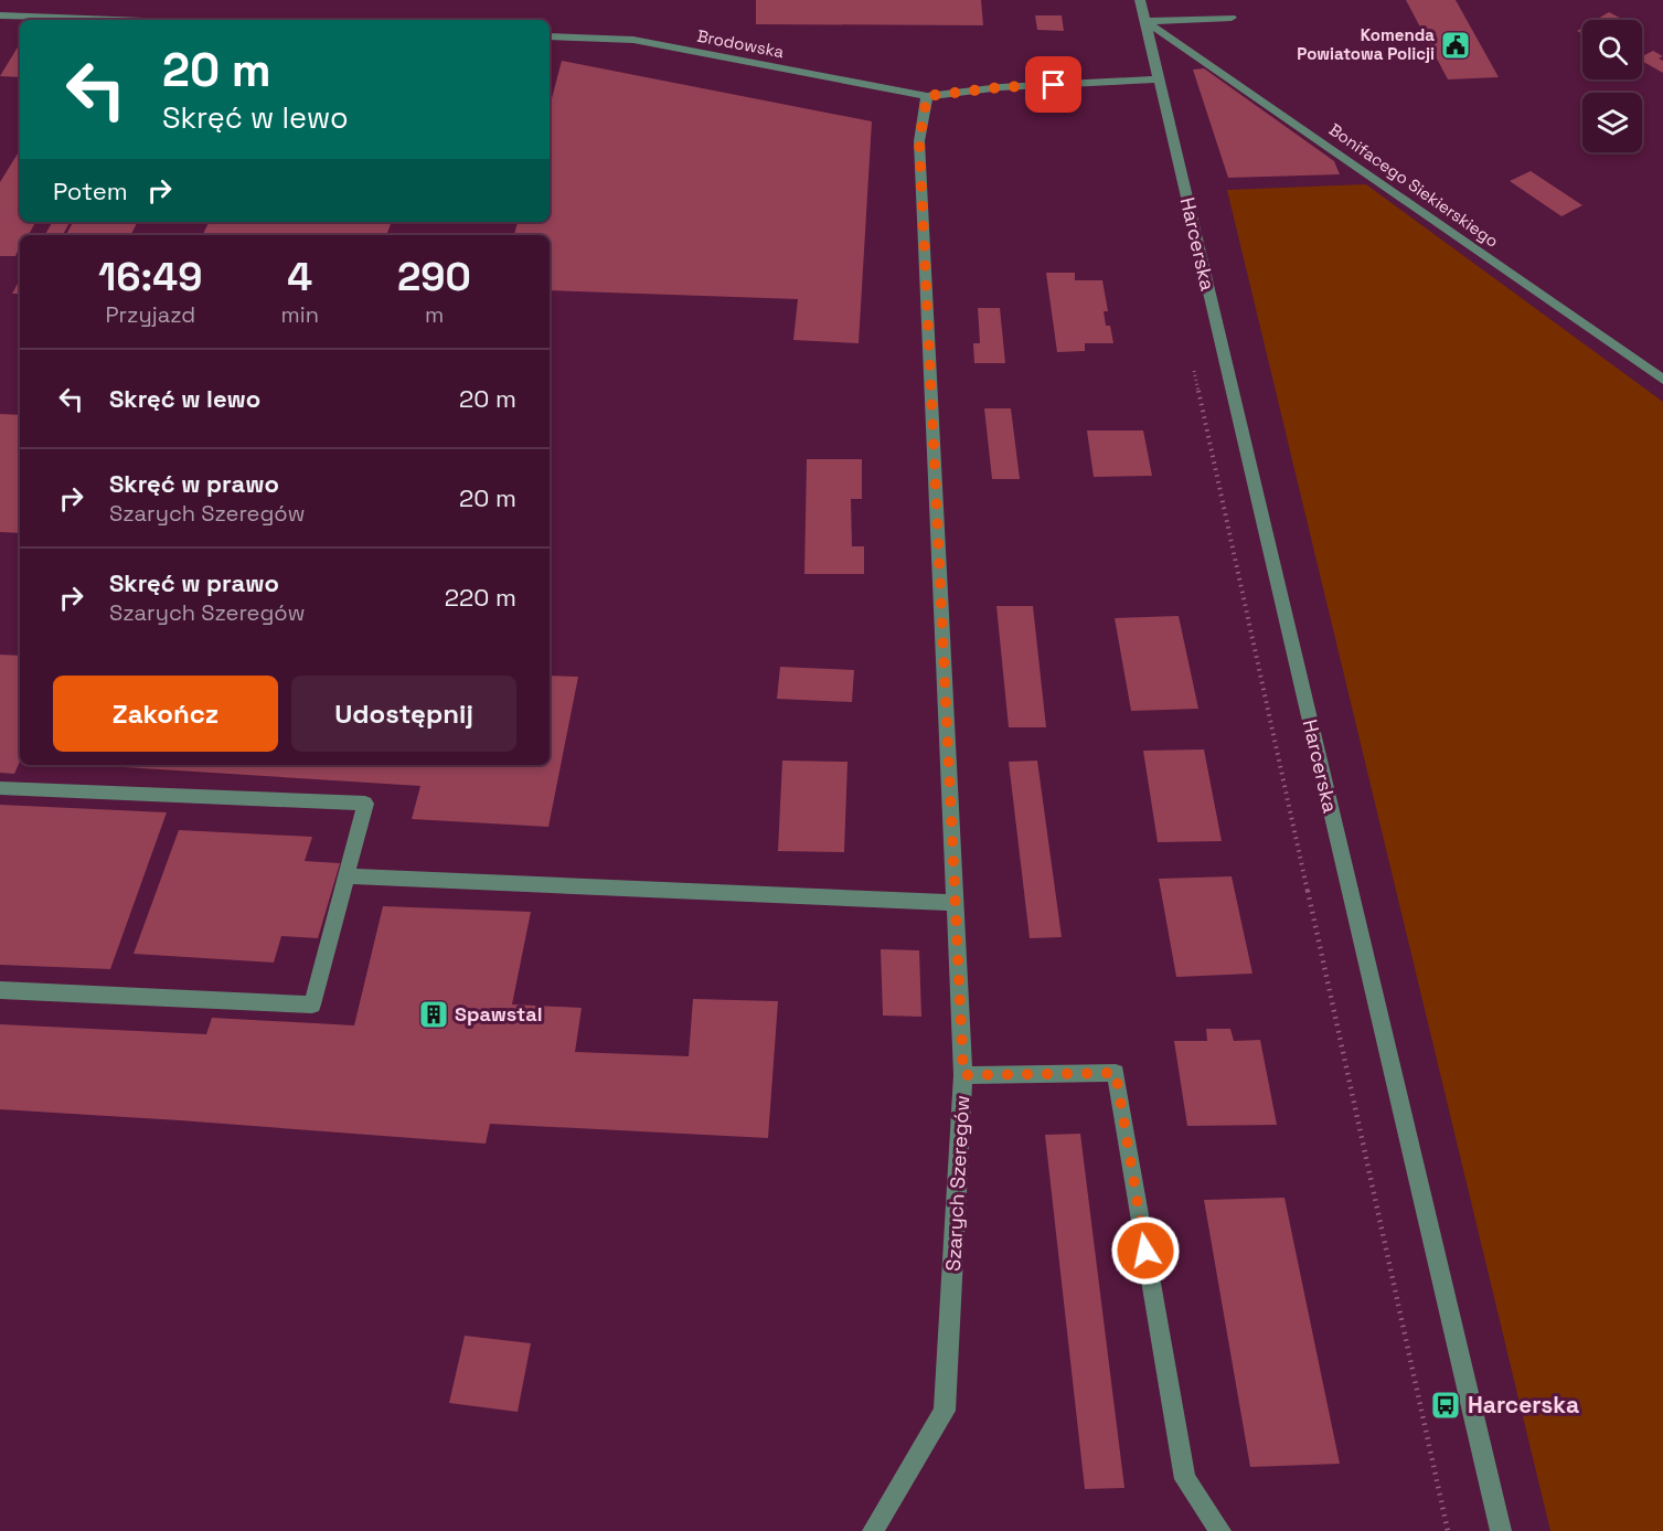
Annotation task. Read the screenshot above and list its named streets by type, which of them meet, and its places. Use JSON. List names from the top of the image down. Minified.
{"streets":{"street":["Brodowska","Bonifacego Siekierskiego","Harcerska","Szarych Szeregów"]},"crossings":[["Brodowska","Szarych Szeregów"],["Bonifacego Siekierskiego","Harcerska"]],"places":{"public building":["Komenda Powiatowa Policji"],"building":["Spawstal"],"bus stop":["Harcerska"]},"page":{"turn":["20 m","Skręć w lewo"],"then":"Potem","eta":["16:49","Przyjazd","4","min","290","m"],"list":[{"name":"Skręć w lewo","value":"20 m"},{"name":"Skręć w prawo","note":"Szarych Szeregów","value":"20 m"},{"name":"Skręć w prawo","note":"Szarych Szeregów","value":"220 m"}],"buttons":["Zakończ","Udostępnij"]}}
